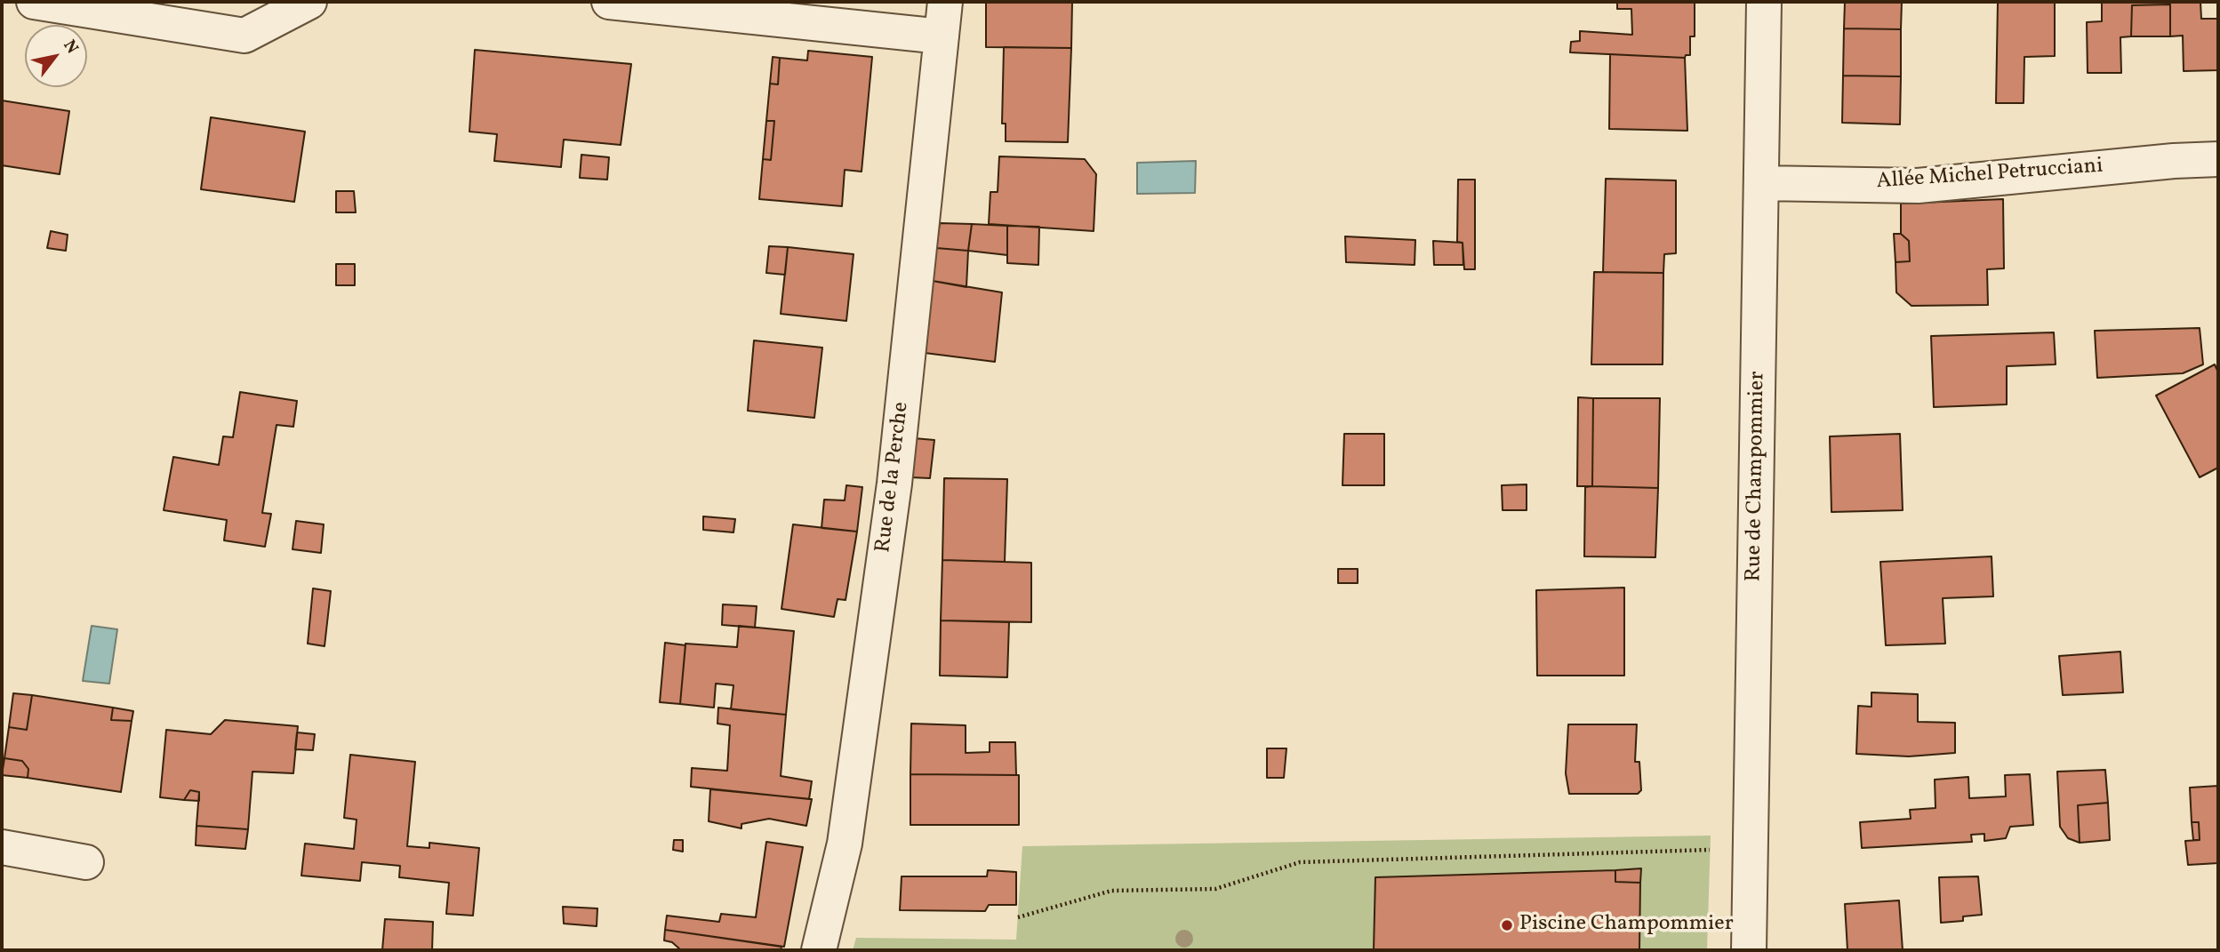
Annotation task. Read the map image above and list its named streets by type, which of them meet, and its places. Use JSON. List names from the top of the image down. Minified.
{"streets":{"street":["Allée Michel Petrucciani","Rue de Champommier","Rue de la Perche"]},"crossings":[["Allée Michel Petrucciani","Rue de Champommier"]],"places":["Piscine Champommier"],"north":"top right"}
